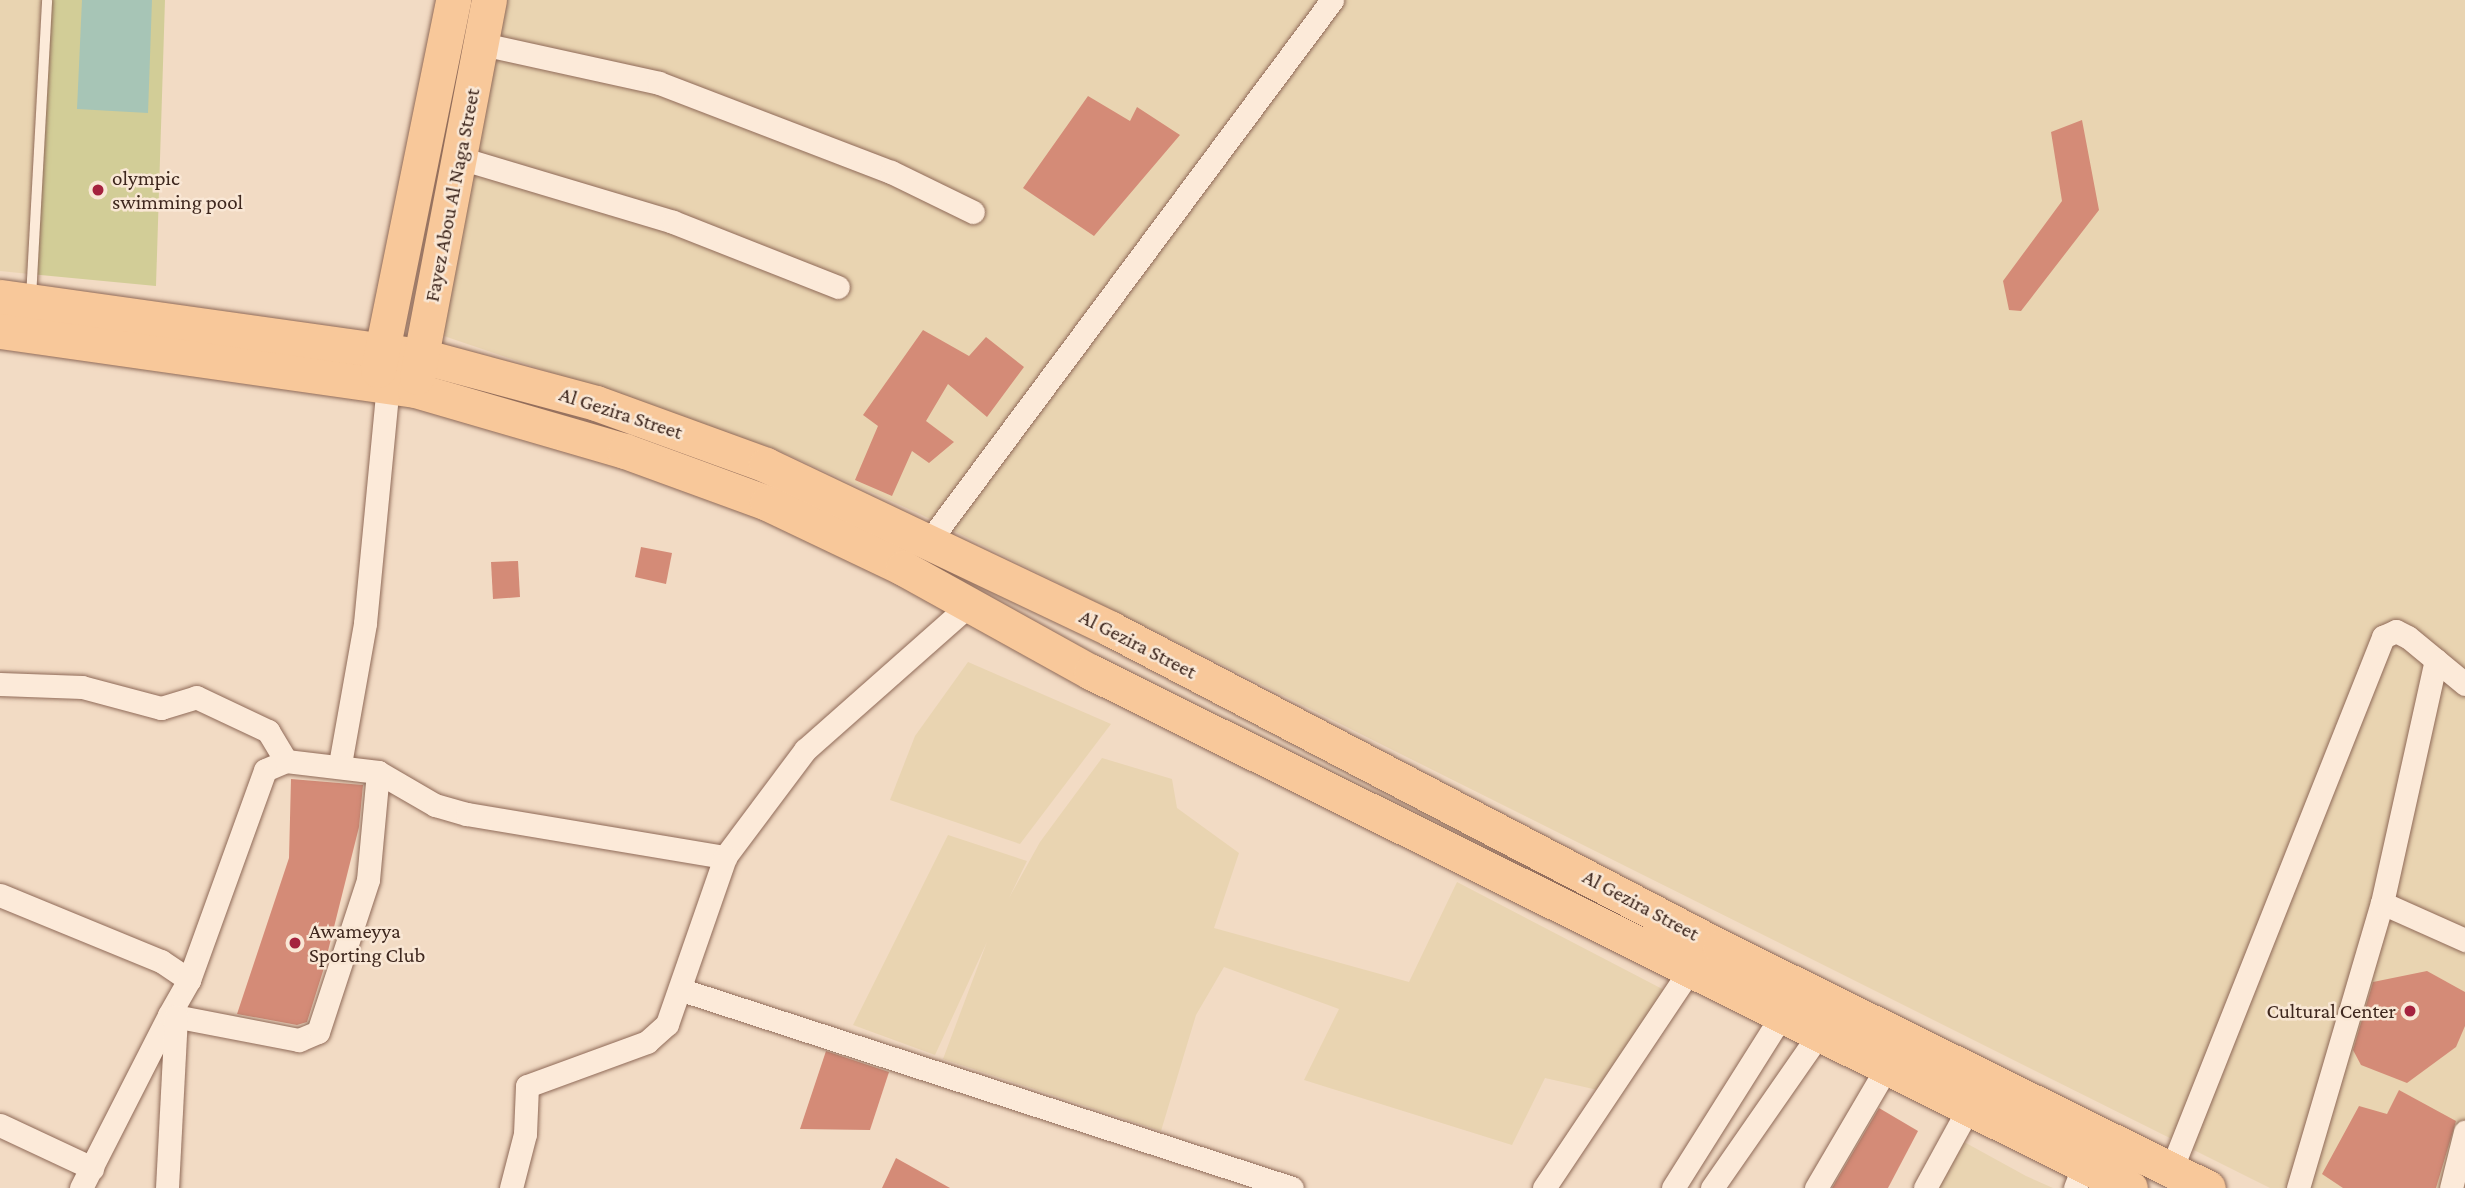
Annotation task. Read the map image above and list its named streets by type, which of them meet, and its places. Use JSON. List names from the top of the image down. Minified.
{"streets":{"main road":["Fayez Abou Al Naga Street","Al Gezira Street"]},"crossings":[["Fayez Abou Al Naga Street","Al Gezira Street"]],"places":["olympic swimming pool","Awameyya Sporting Club","Cultural Center"]}
